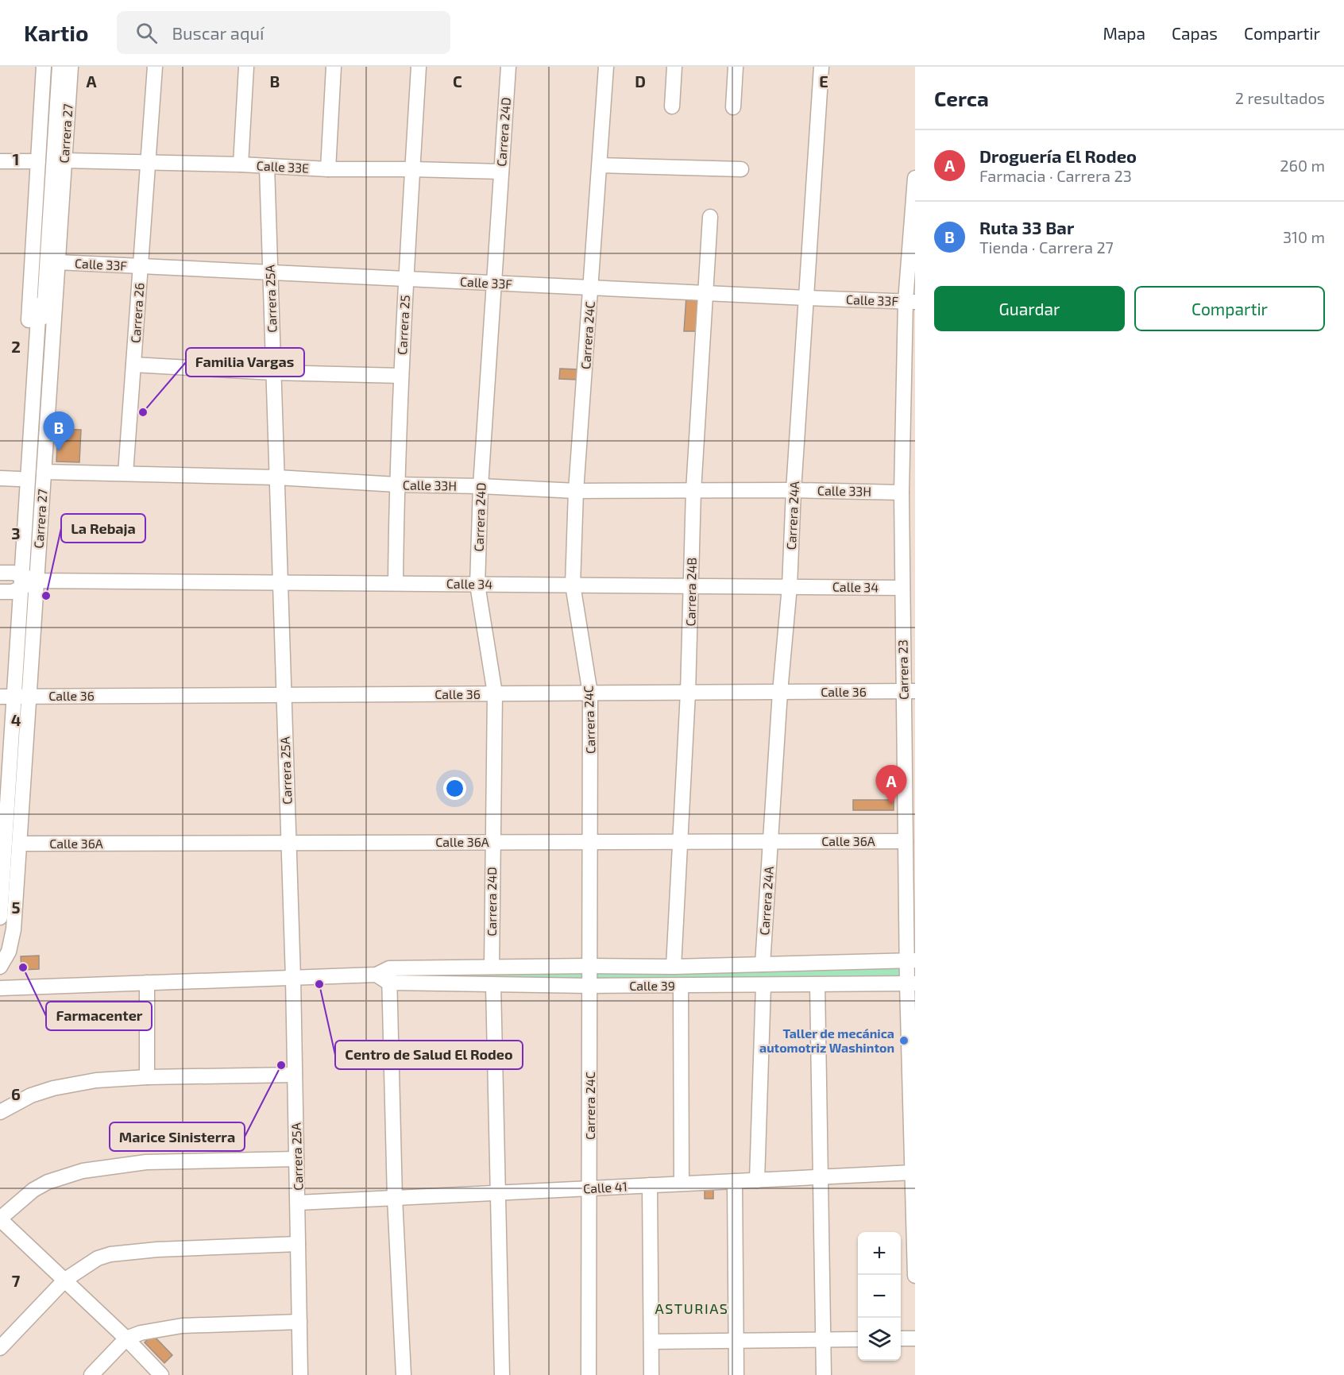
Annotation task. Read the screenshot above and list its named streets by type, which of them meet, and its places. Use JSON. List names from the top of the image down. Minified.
{"streets":{"street":["Carrera 24D","Carrera 27","Calle 33E","Calle 33F","Carrera 25A","Carrera 26","Carrera 25","Carrera 24C","Calle 33H","Carrera 24A","Calle 34","Carrera 24B","Carrera 23","Calle 36","Calle 36A","Calle 39","Calle 41"]},"crossings":[["Carrera 24D","Calle 33E"],["Carrera 24D","Calle 33F"],["Carrera 24D","Calle 33H"],["Carrera 24D","Calle 34"],["Carrera 24D","Calle 36"],["Carrera 24D","Calle 36A"],["Carrera 24D","Calle 39"],["Carrera 27","Calle 33E"],["Carrera 27","Calle 33F"],["Carrera 27","Calle 33H"],["Carrera 27","Calle 34"],["Carrera 27","Calle 36"],["Carrera 27","Calle 36A"],["Calle 33E","Carrera 25A"],["Calle 33E","Carrera 26"],["Calle 33E","Carrera 25"],["Calle 33F","Carrera 25A"],["Calle 33F","Carrera 26"],["Calle 33F","Carrera 25"],["Calle 33F","Carrera 24C"],["Calle 33F","Carrera 24A"],["Calle 33F","Carrera 24B"],["Calle 33F","Carrera 23"],["Carrera 25A","Calle 33H"],["Carrera 25A","Calle 34"],["Carrera 25A","Calle 36"],["Carrera 25A","Calle 36A"],["Carrera 25A","Calle 39"],["Carrera 25A","Calle 41"],["Carrera 26","Calle 33H"],["Carrera 25","Calle 33H"],["Carrera 25","Calle 34"],["Carrera 24C","Calle 33H"],["Carrera 24C","Calle 34"],["Carrera 24C","Calle 36"],["Carrera 24C","Calle 36A"],["Carrera 24C","Calle 39"],["Carrera 24C","Calle 41"],["Calle 33H","Carrera 24A"],["Calle 33H","Carrera 24B"],["Calle 33H","Carrera 23"],["Carrera 24A","Calle 34"],["Carrera 24A","Calle 36"],["Carrera 24A","Calle 36A"],["Carrera 24A","Calle 39"],["Calle 34","Carrera 24B"],["Calle 34","Carrera 23"],["Carrera 24B","Calle 36"],["Carrera 24B","Calle 36A"],["Carrera 24B","Calle 39"],["Carrera 23","Calle 36"],["Carrera 23","Calle 36A"],["Carrera 23","Calle 39"],["Carrera 23","Calle 41"]],"districts":["ASTURIAS"],"places":["Familia Vargas","La Rebaja","Farmacenter","Centro de Salud El Rodeo","Taller de mecánica automotriz Washinton","Marice Sinisterra"],"page":{"header":"Kartio","search":"Buscar aquí","nav":["Mapa","Capas","Compartir"],"heading":["Cerca","2 resultados"],"list":[{"mark":"A","name":"Droguería El Rodeo","note":"Farmacia · Carrera 23","value":"260 m"},{"mark":"B","name":"Ruta 33 Bar","note":"Tienda · Carrera 27","value":"310 m"}],"buttons":["Guardar","Compartir"],"pins":["B","A"],"map_buttons":["+","−"]},"grid":{"columns":["A","B","C","D","E"],"rows":["1","2","3","4","5","6","7"]}}
